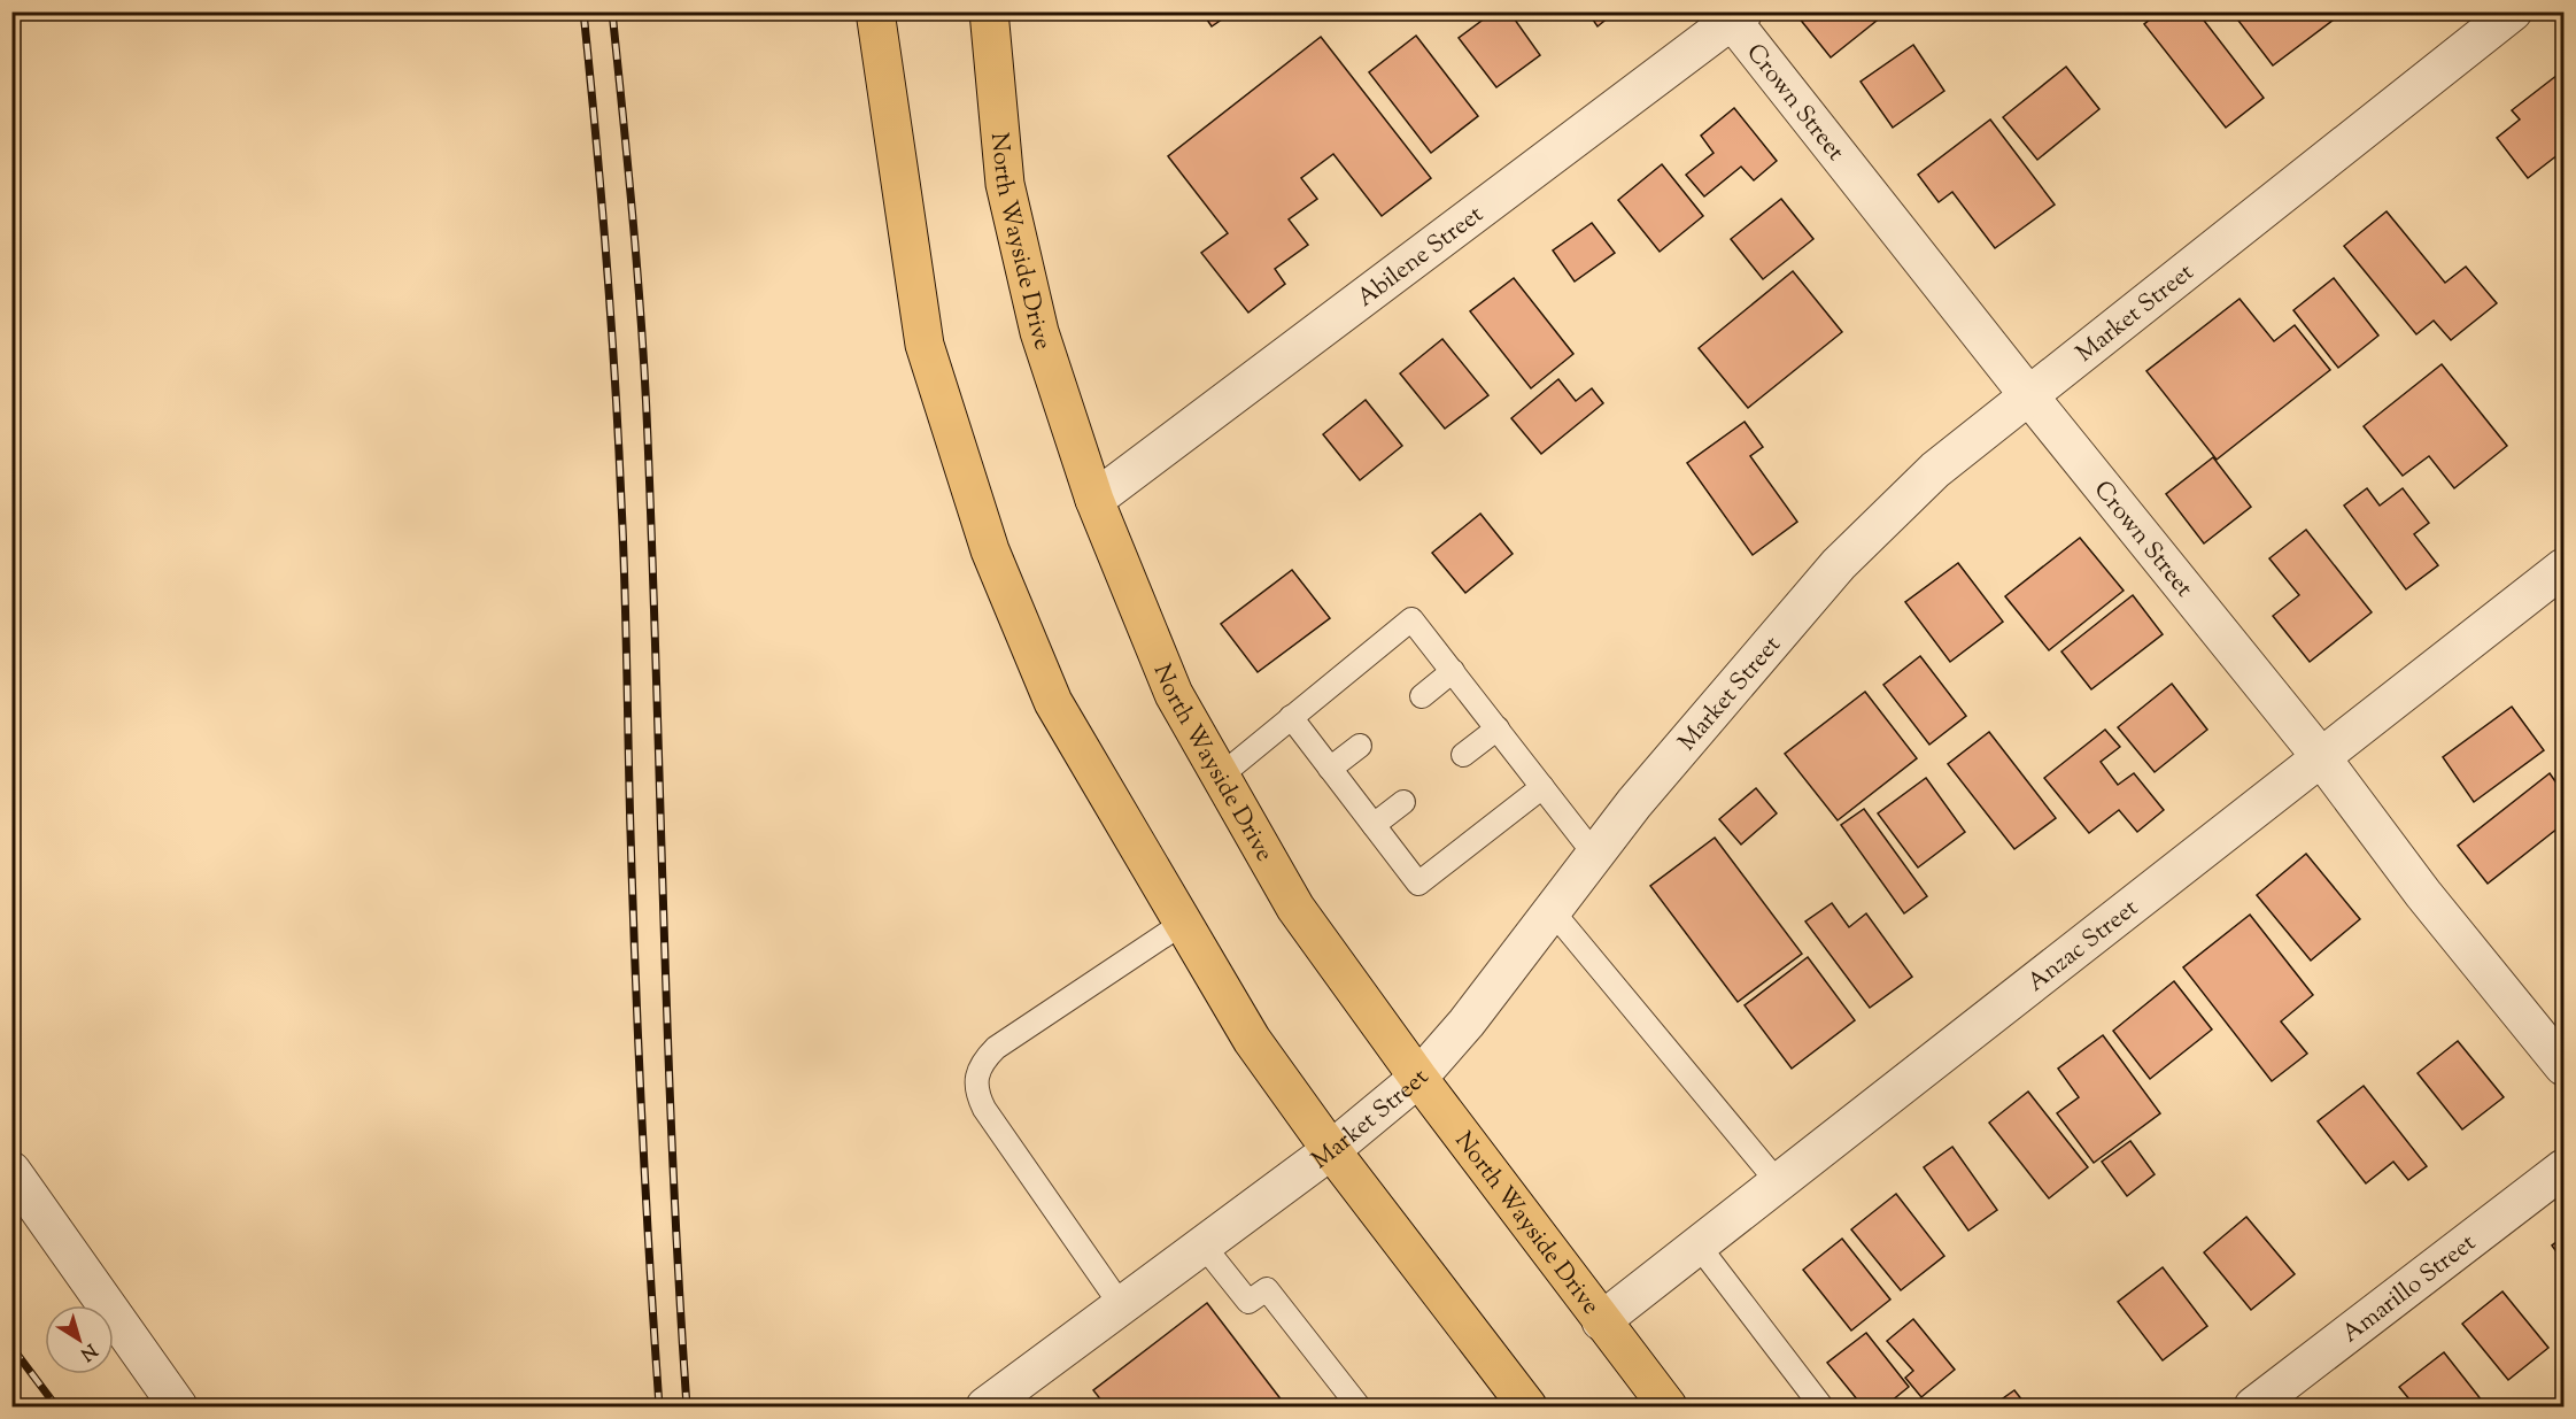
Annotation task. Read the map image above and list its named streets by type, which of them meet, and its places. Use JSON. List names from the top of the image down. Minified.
{"streets":{"main road":["North Wayside Drive"],"street":["Crown Street","Abilene Street","Market Street","Anzac Street","Amarillo Street"]},"crossings":[["Crown Street","Abilene Street"],["Crown Street","Market Street"],["Crown Street","Anzac Street"],["North Wayside Drive","Abilene Street"],["North Wayside Drive","Market Street"],["North Wayside Drive","Anzac Street"]],"north":"bottom right"}
